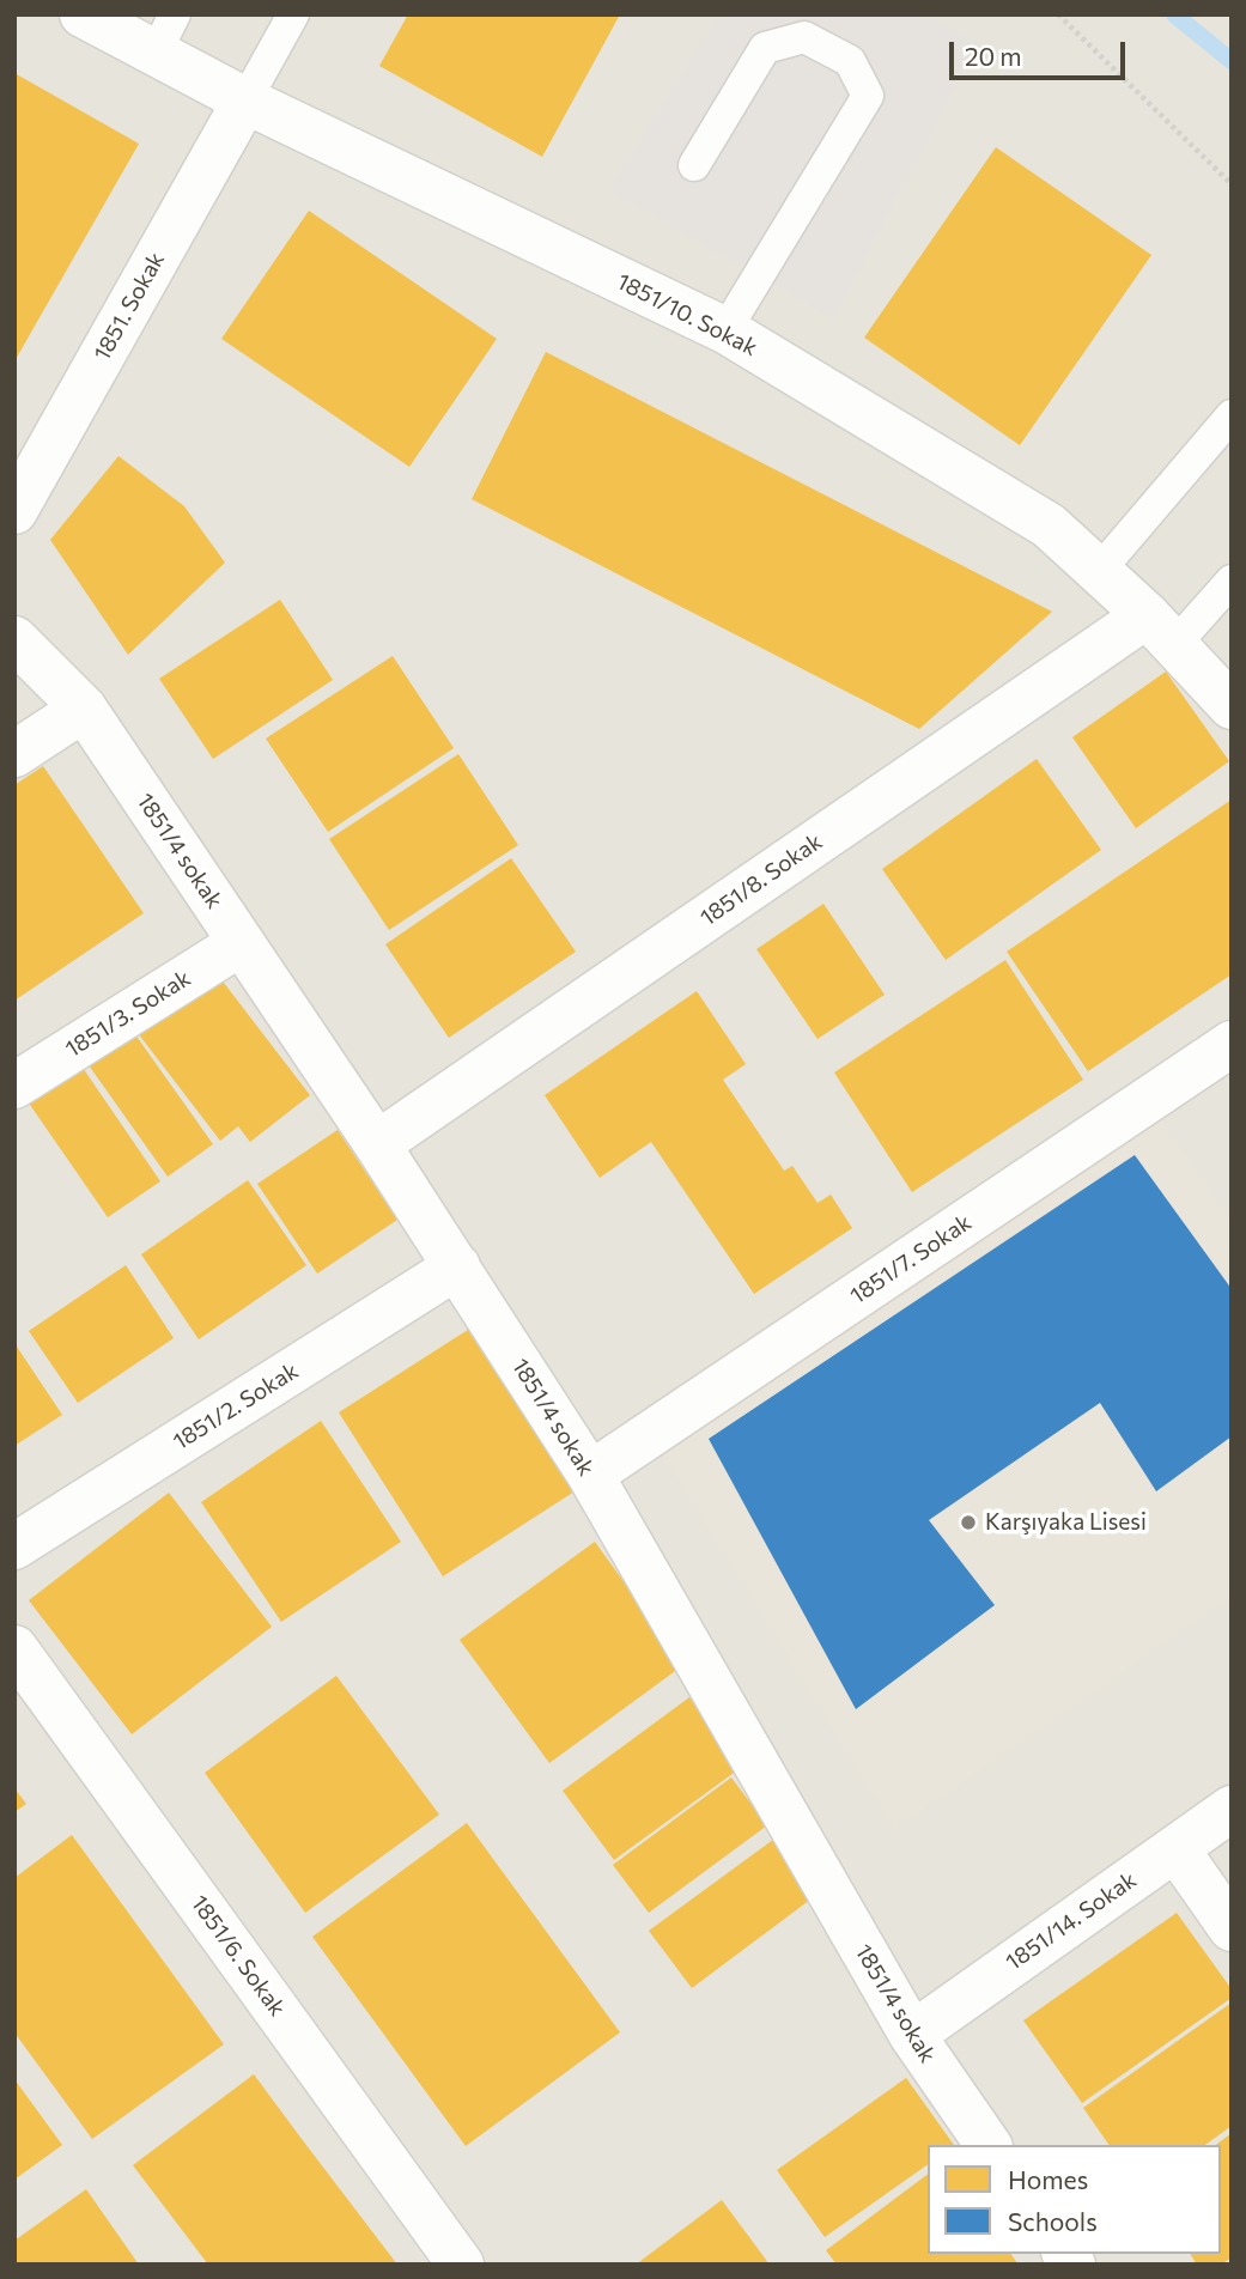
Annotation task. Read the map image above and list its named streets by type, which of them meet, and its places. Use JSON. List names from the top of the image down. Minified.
{"streets":{"street":["1851. Sokak","1851/10. Sokak","1851/4 sokak","1851/8. Sokak","1851/3. Sokak","1851/7. Sokak","1851/2. Sokak","1851/14. Sokak","1851/6. Sokak"]},"crossings":[["1851. Sokak","1851/10. Sokak"],["1851/10. Sokak","1851/8. Sokak"],["1851/4 sokak","1851/8. Sokak"],["1851/4 sokak","1851/3. Sokak"],["1851/4 sokak","1851/7. Sokak"],["1851/4 sokak","1851/2. Sokak"],["1851/4 sokak","1851/14. Sokak"]],"places":["Karşıyaka Lisesi"],"legend":["Homes","Schools"],"scale_bar":"20 m"}
